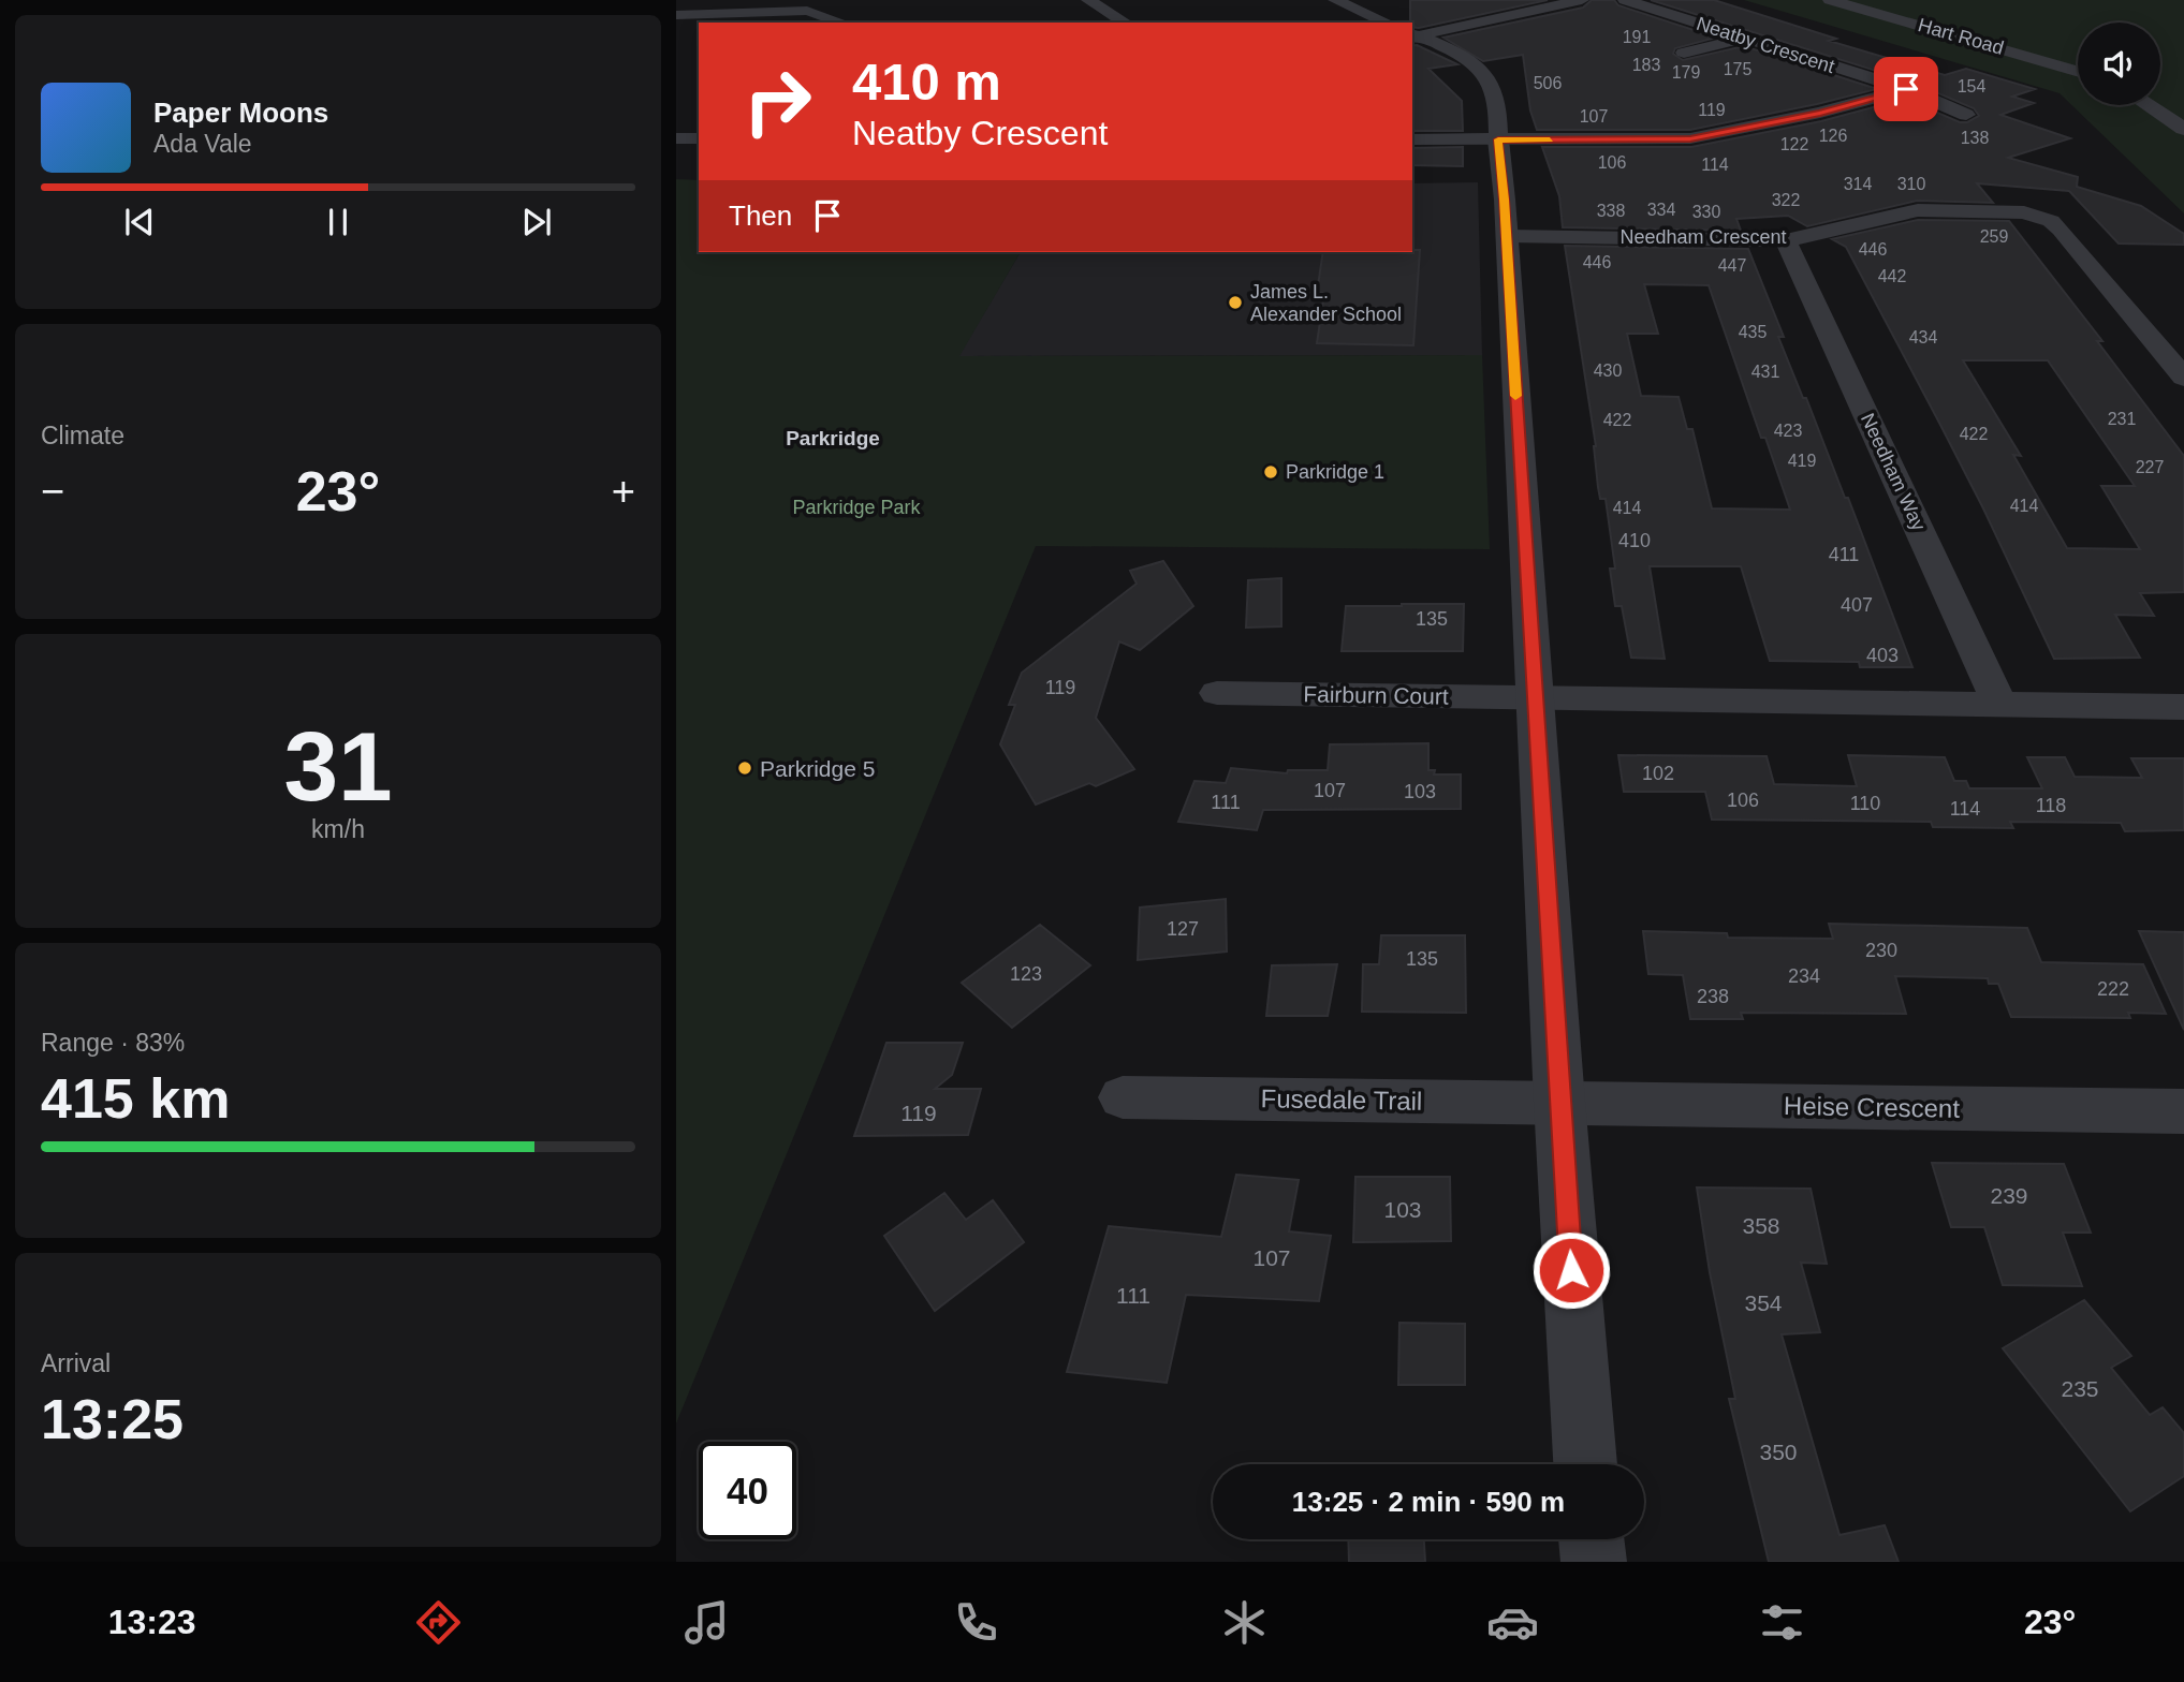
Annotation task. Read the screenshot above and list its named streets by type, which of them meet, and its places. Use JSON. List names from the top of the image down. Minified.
{"streets":{"street":["Hart Road","Neatby Crescent","Needham Crescent","Needham Way","Fairburn Court","Fusedale Trail","Heise Crescent"]},"crossings":[["Needham Crescent","Needham Way"],["Fusedale Trail","Heise Crescent"]],"districts":["Parkridge"],"parks":["Parkridge Park"],"places":["James L. Alexander School","Parkridge 1","Parkridge 5"],"house_numbers":["191","183","175","179","506","154","119","107","126","138","122","106","114","314","310","322","334","338","330","259","446","446","447","442","435","434","430","431","231","422","423","422","419","227","414","414","410","411","407","135","403","119","102","107","103","106","111","110","118","114","127","230","135","123","234","222","238","119","239","103","358","107","111","354","235","350"],"page":{"turn":["410 m","Neatby Crescent"],"song":["Paper Moons","Ada Vale"],"then":"Then","tile":["Climate",["31","km/h"],["Range · 83%","415 km"],["Arrival","13:25"]],"heat":["−","23°","+"],"limit":"40","trip":"13:25 · 2 min · 590 m","tabs":["13:23","23°"]}}
